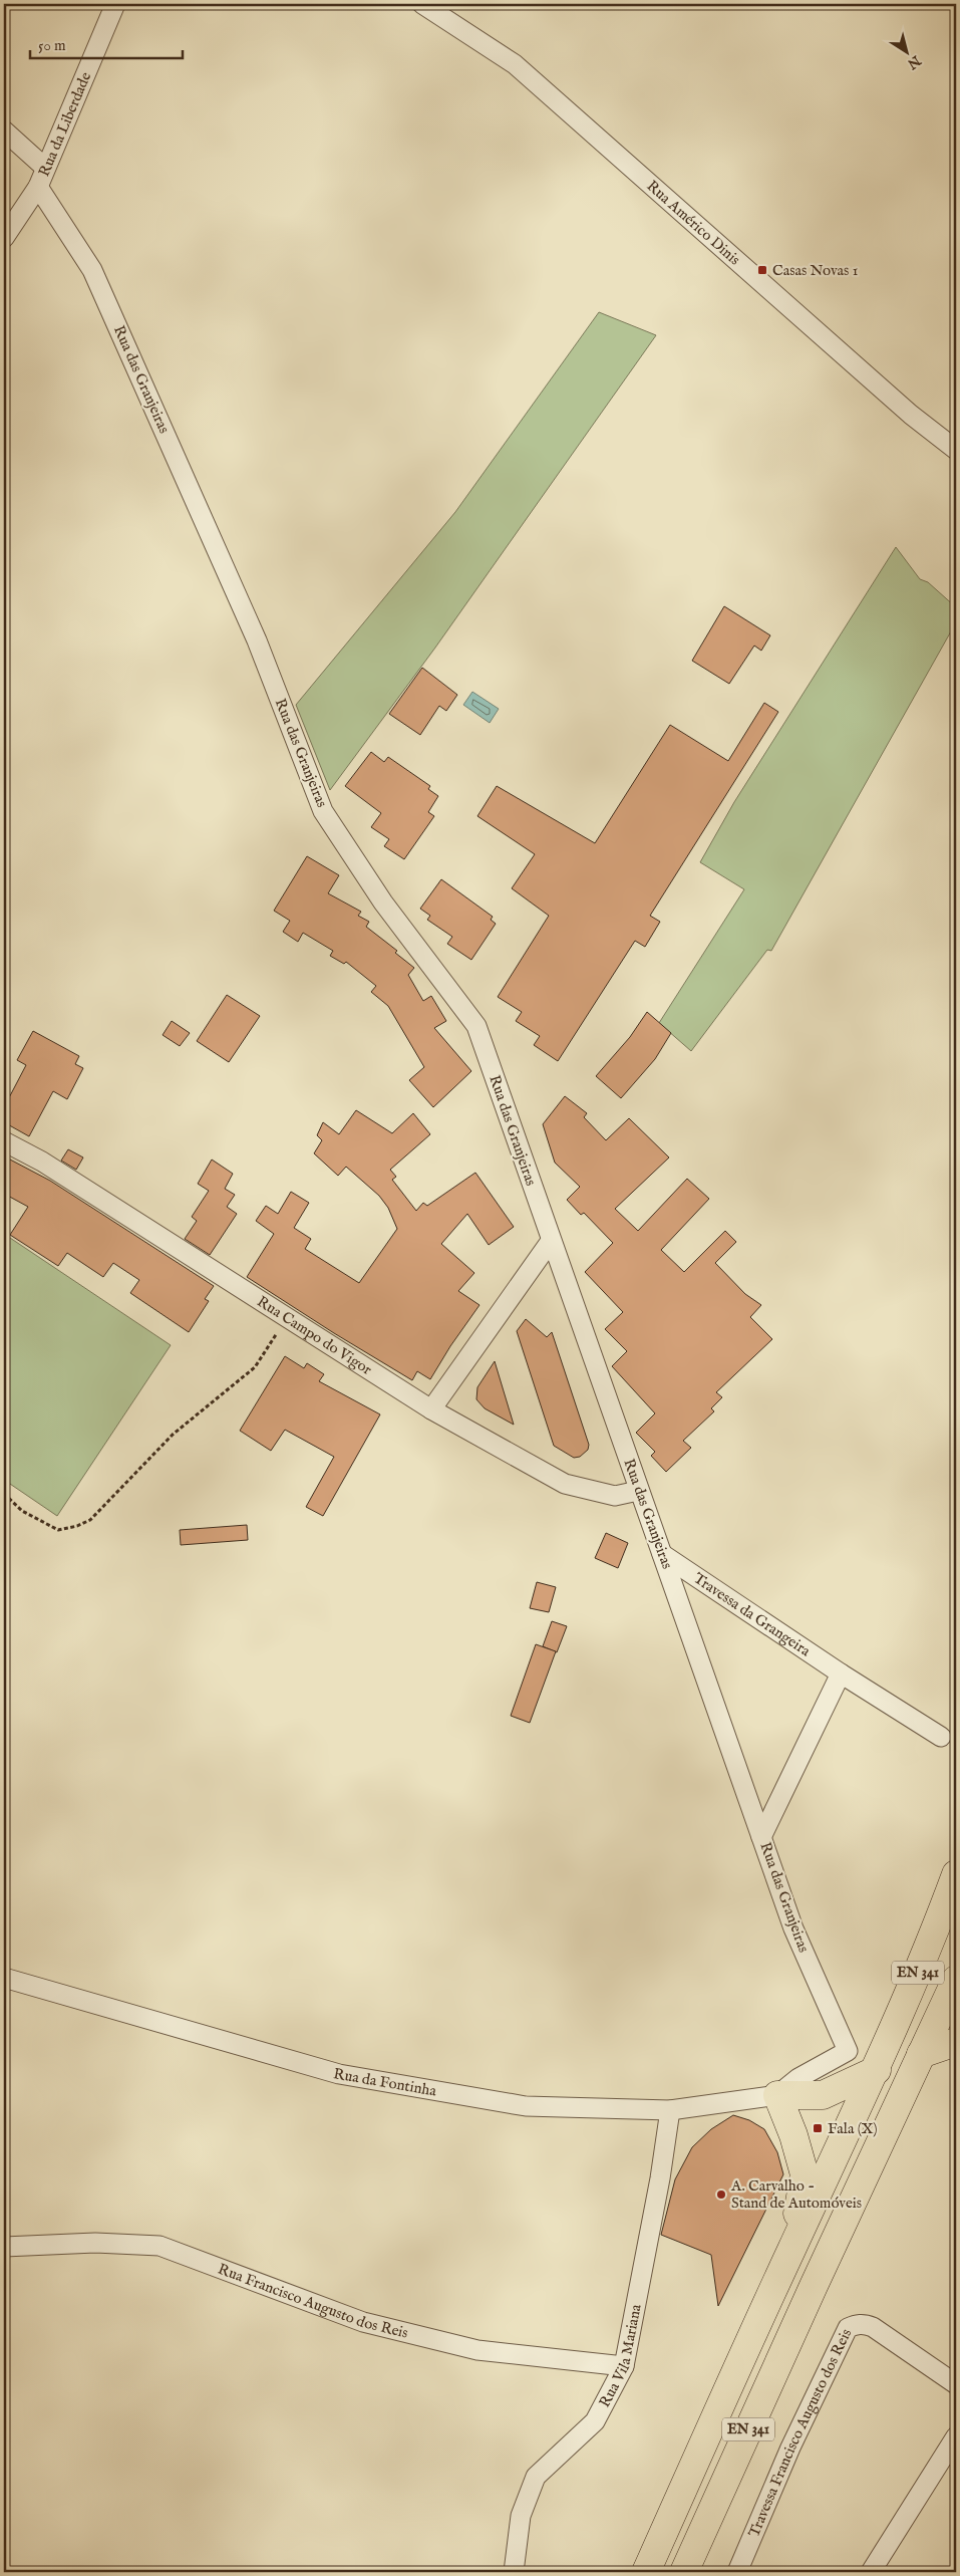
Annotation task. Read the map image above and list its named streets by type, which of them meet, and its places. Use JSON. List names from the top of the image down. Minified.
{"streets":{"highway":["EN 341"],"street":["Rua da Liberdade","Rua Américo Dinis","Rua das Granjeiras","Rua Campo do Vigor","Travessa da Grangeira","Rua da Fontinha","Rua Francisco Augusto dos Reis","Rua Vila Mariana","Travessa Francisco Augusto dos Reis"]},"crossings":[["Rua da Liberdade","Rua das Granjeiras"],["Rua das Granjeiras","Rua Campo do Vigor"],["Rua das Granjeiras","Travessa da Grangeira"],["Rua das Granjeiras","Rua da Fontinha"],["Rua da Fontinha","Rua Vila Mariana"],["Rua Francisco Augusto dos Reis","Rua Vila Mariana"]],"places":{"transit":["Casas Novas 1","Fala (X)"],"other":["A. Carvalho - Stand de Automóveis"]},"scale_bar":"50 m","north":"bottom right"}
